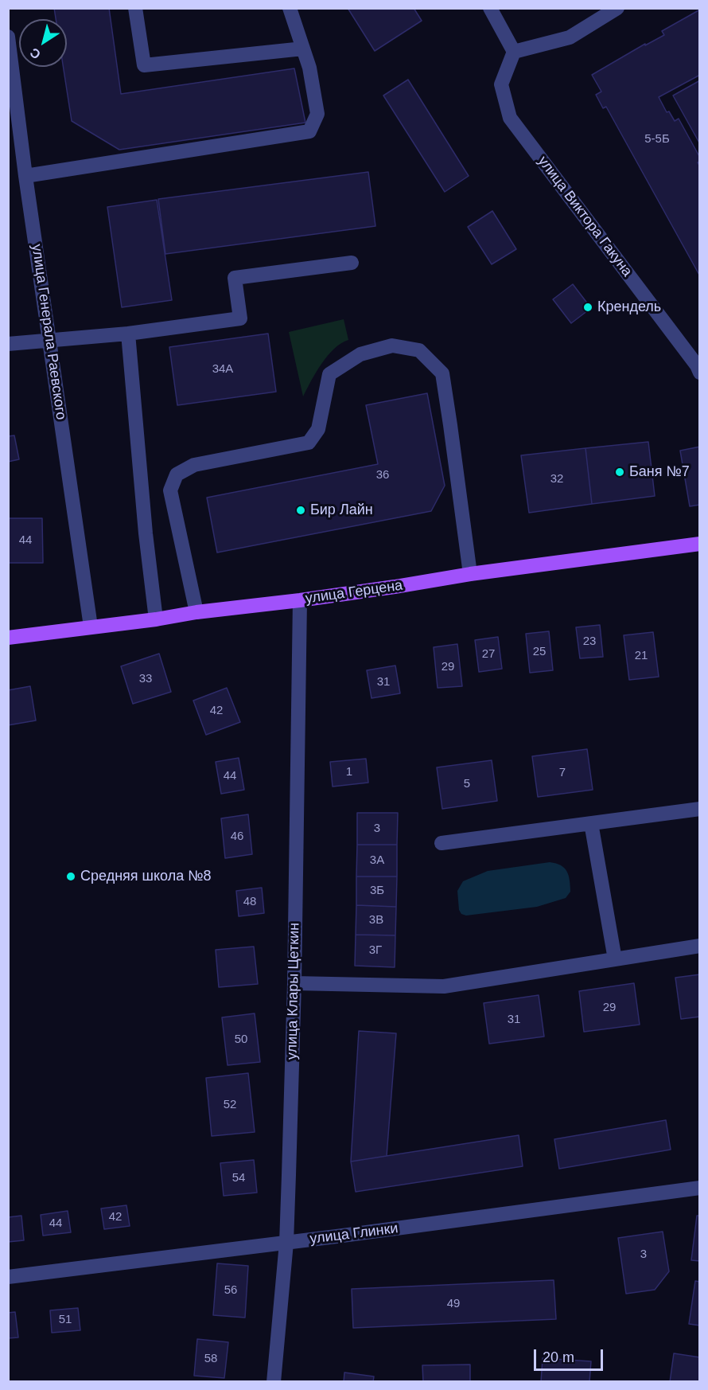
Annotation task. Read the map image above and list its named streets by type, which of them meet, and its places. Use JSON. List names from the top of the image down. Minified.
{"streets":{"main road":["улица Герцена"],"street":["улица Виктора Гакуна","улица Генерала Раевского","улица Клары Цеткин","улица Глинки"]},"crossings":[["улица Генерала Раевского","улица Герцена"],["улица Герцена","улица Клары Цеткин"],["улица Клары Цеткин","улица Глинки"]],"places":["Крендель","Баня №7","Бир Лайн","Средняя школа №8"],"house_numbers":["5-5Б","34А","36","32","44","23","25","27","21","29","33","31","42","1","7","44","5","3","46","3А","3Б","48","3В","3Г","29","31","50","52","54","42","44","3","56","49","51","58"],"scale_bar":"20 m","north":"bottom left"}
